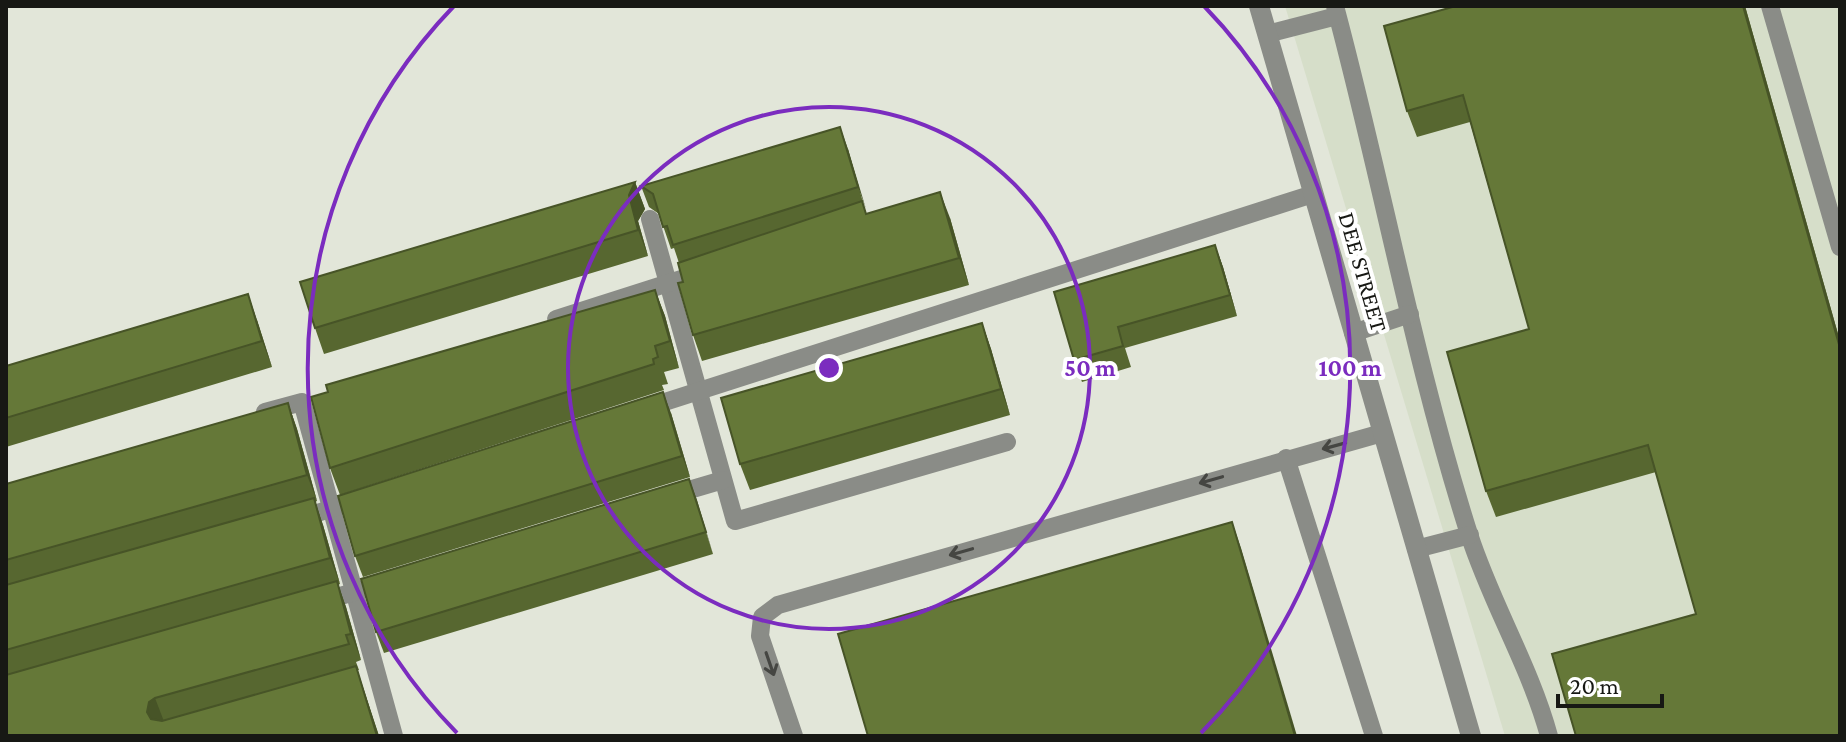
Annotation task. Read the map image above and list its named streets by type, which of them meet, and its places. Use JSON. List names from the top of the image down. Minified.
{"streets":{"street":["DEE STREET"]},"scale_bar":"20 m","rings":["50 m","100 m"]}
